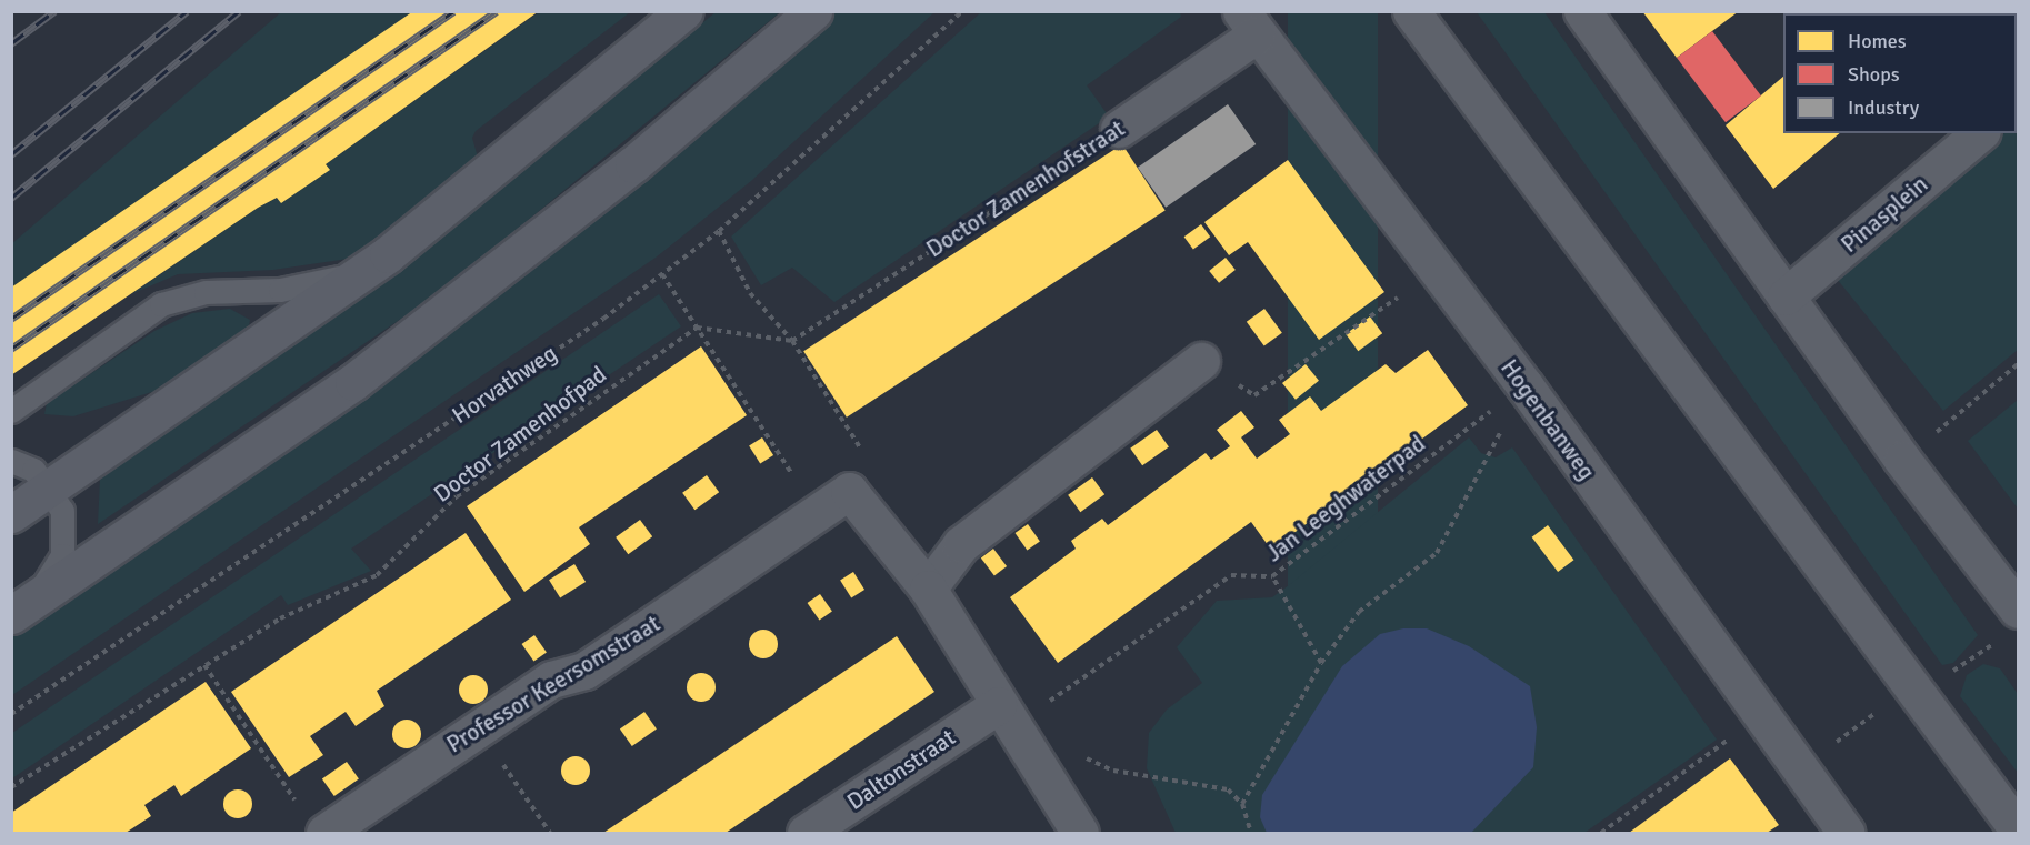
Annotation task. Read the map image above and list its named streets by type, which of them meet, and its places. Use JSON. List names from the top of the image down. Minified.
{"streets":{"street":["Doctor Zamenhofstraat","Pinasplein","Hogenbanweg","Professor Keersomstraat","Daltonstraat"],"path":["Horvathweg","Doctor Zamenhofpad","Jan Leeghwaterpad"]},"crossings":[["Doctor Zamenhofstraat","Hogenbanweg"],["Hogenbanweg","Jan Leeghwaterpad"],["Jan Leeghwaterpad","Daltonstraat"]],"legend":["Homes","Shops","Industry"]}
